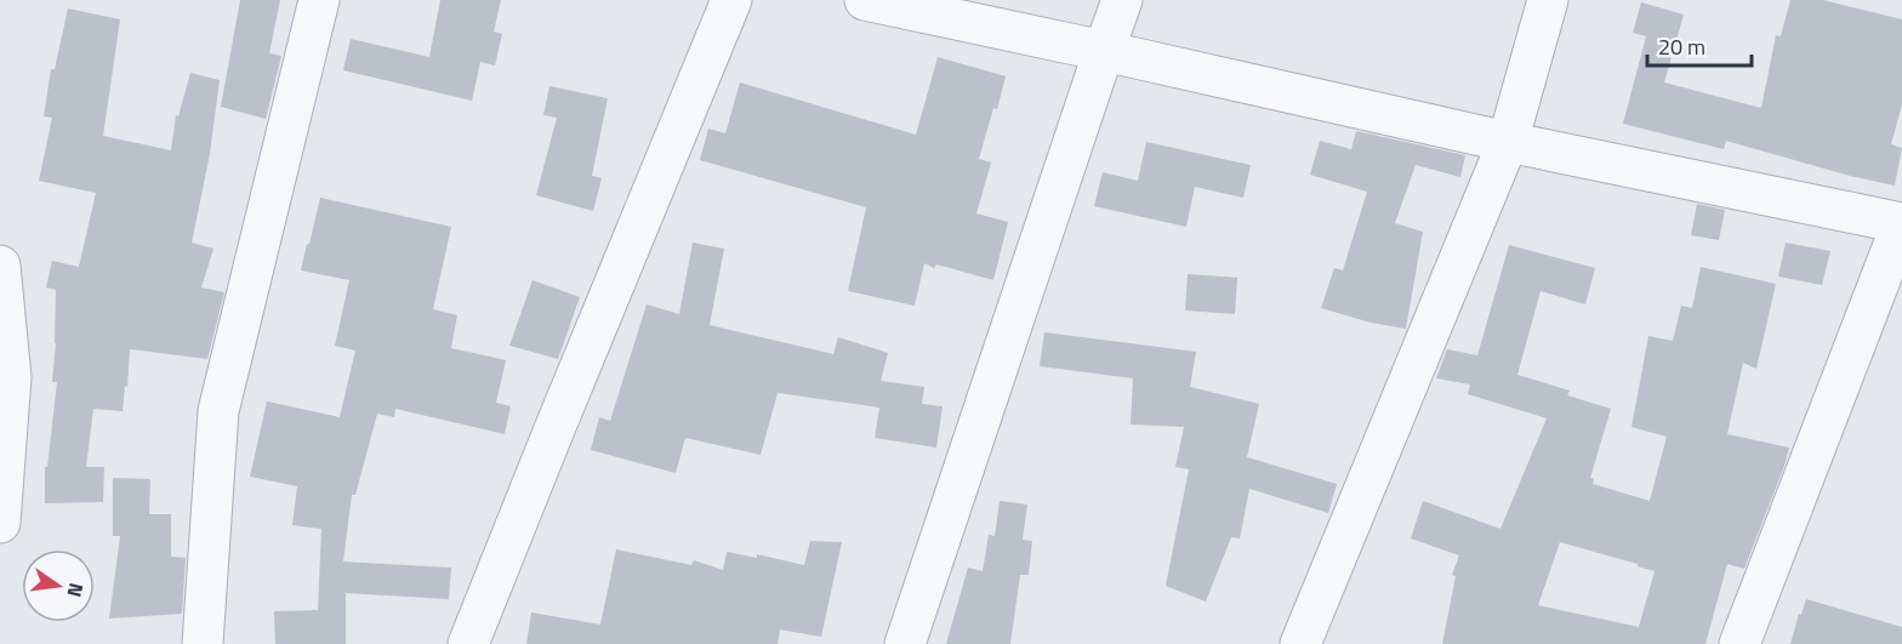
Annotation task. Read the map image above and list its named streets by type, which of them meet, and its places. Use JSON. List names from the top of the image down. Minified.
{"scale_bar":"20 m","north":"right"}
